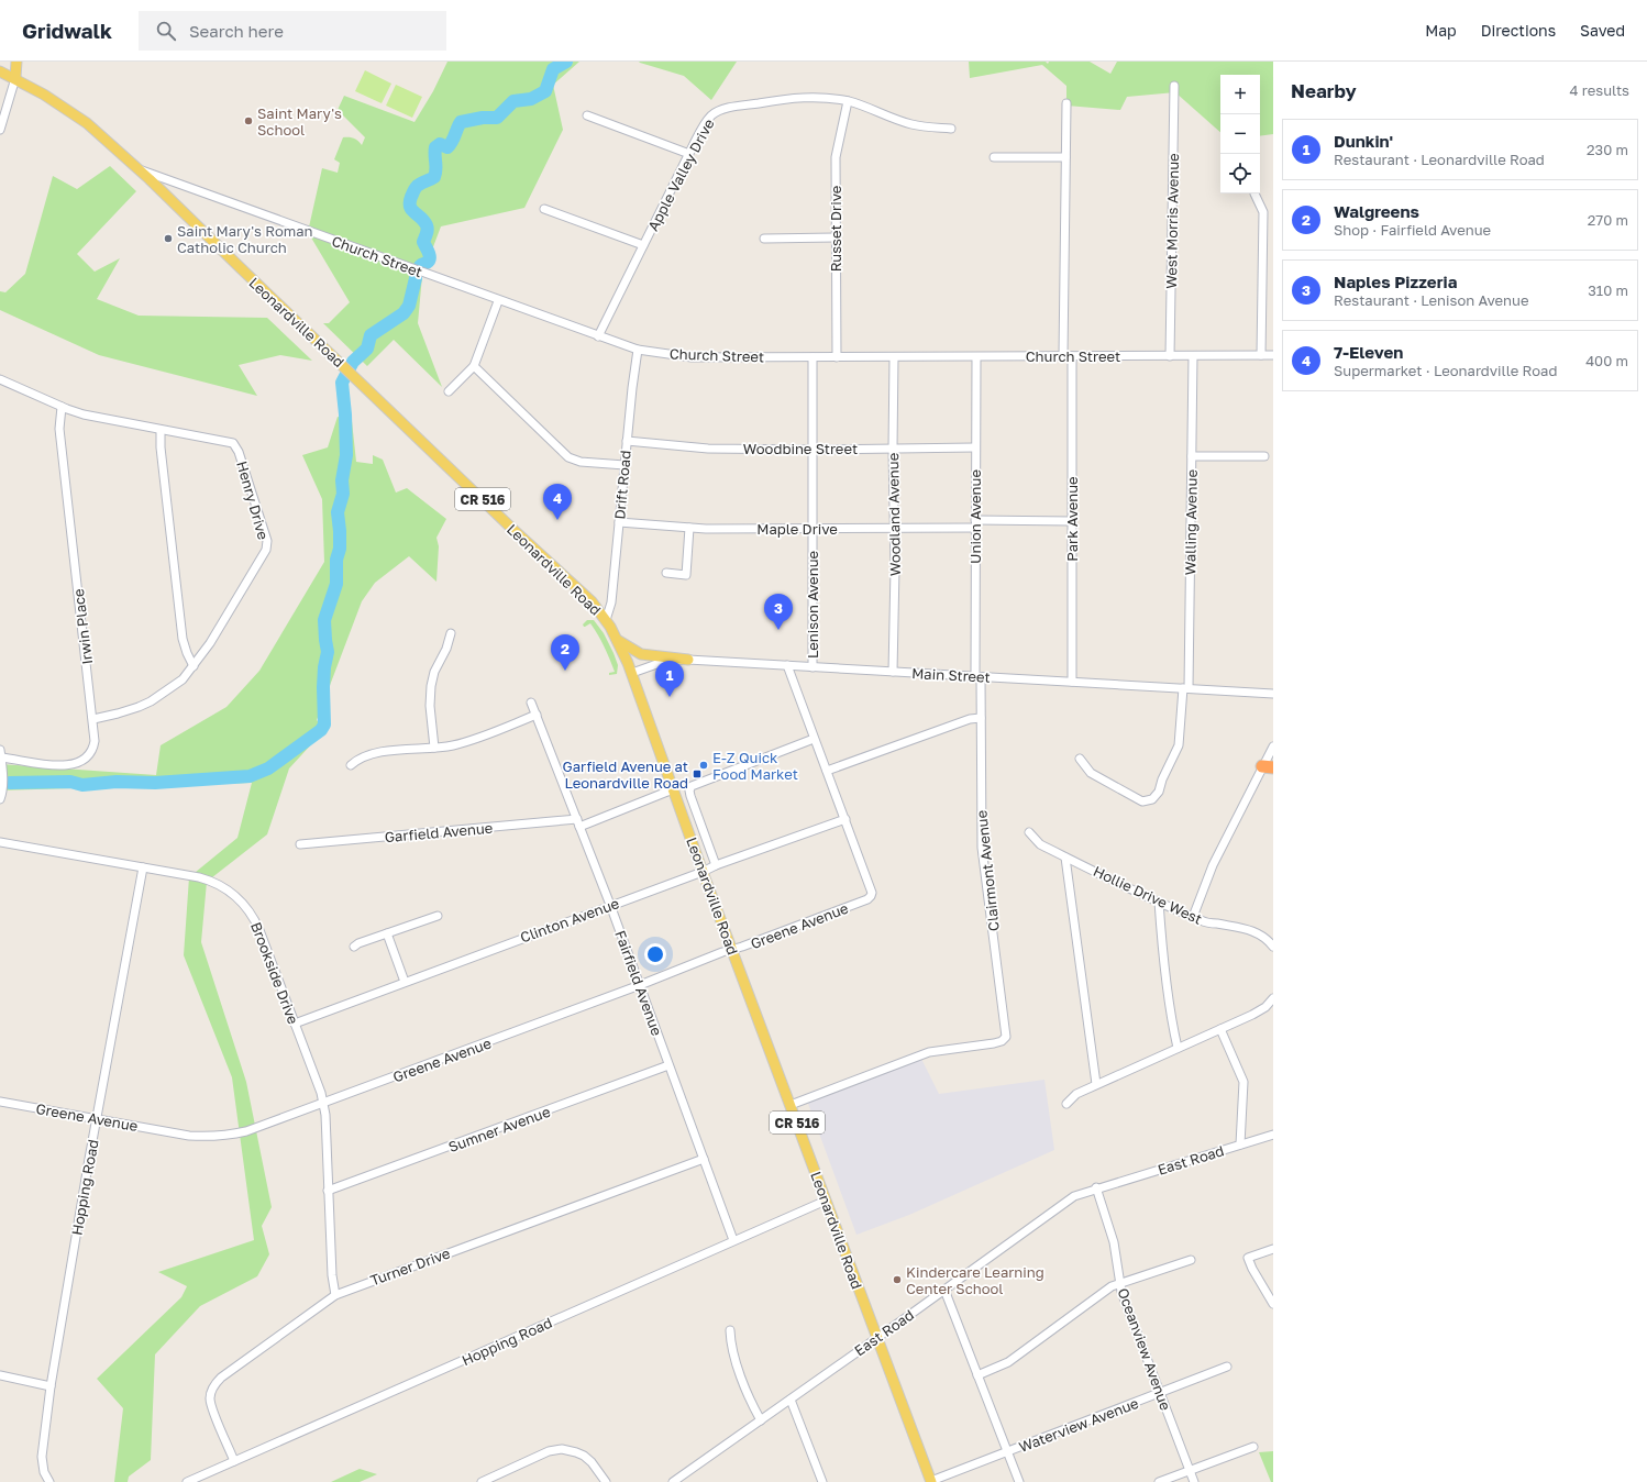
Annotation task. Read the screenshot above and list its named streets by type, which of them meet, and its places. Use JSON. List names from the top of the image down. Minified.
{"streets":{"main road":["Leonardville Road","CR 516"],"street":["Apple Valley Drive","West Morris Avenue","Russet Drive","Church Street","Woodbine Street","Drift Road","Henry Drive","Woodland Avenue","Union Avenue","Park Avenue","Walling Avenue","Maple Drive","Lenison Avenue","Irwin Place","Main Street","Garfield Avenue","Clairmont Avenue","Hollie Drive West","Clinton Avenue","Greene Avenue","Brookside Drive","Fairfield Avenue","Sumner Avenue","East Road","Hopping Road","Turner Drive","Oceanview Avenue","Waterview Avenue"]},"crossings":[["Apple Valley Drive","Russet Drive"],["Apple Valley Drive","Church Street"],["West Morris Avenue","Church Street"],["Russet Drive","Church Street"],["Church Street","Leonardville Road"],["Church Street","Drift Road"],["Church Street","Woodland Avenue"],["Church Street","Union Avenue"],["Church Street","Park Avenue"],["Church Street","Walling Avenue"],["Church Street","Lenison Avenue"],["Leonardville Road","Drift Road"],["Leonardville Road","Main Street"],["Leonardville Road","Garfield Avenue"],["Leonardville Road","Clairmont Avenue"],["Leonardville Road","Clinton Avenue"],["Leonardville Road","Greene Avenue"],["Leonardville Road","East Road"],["Leonardville Road","Hopping Road"],["Leonardville Road","Waterview Avenue"],["Woodbine Street","Drift Road"],["Woodbine Street","Woodland Avenue"],["Woodbine Street","Union Avenue"],["Woodbine Street","Lenison Avenue"],["Drift Road","Maple Drive"],["Henry Drive","Irwin Place"],["Woodland Avenue","Maple Drive"],["Woodland Avenue","Main Street"],["Union Avenue","Maple Drive"],["Union Avenue","Main Street"],["Union Avenue","Clairmont Avenue"],["Park Avenue","Maple Drive"],["Park Avenue","Main Street"],["Walling Avenue","Main Street"],["Maple Drive","Lenison Avenue"],["Lenison Avenue","Main Street"],["Main Street","Clairmont Avenue"],["Garfield Avenue","Fairfield Avenue"],["Clinton Avenue","Greene Avenue"],["Clinton Avenue","Brookside Drive"],["Clinton Avenue","Fairfield Avenue"],["Greene Avenue","Brookside Drive"],["Greene Avenue","Fairfield Avenue"],["Greene Avenue","Hopping Road"],["Brookside Drive","Sumner Avenue"],["Brookside Drive","Hopping Road"],["Brookside Drive","Turner Drive"],["Fairfield Avenue","Sumner Avenue"],["Fairfield Avenue","Hopping Road"],["Fairfield Avenue","Turner Drive"],["East Road","Oceanview Avenue"],["Hopping Road","Turner Drive"],["Oceanview Avenue","Waterview Avenue"]],"places":{"other":["Saint Mary's School","Saint Mary's Roman Catholic Church","E-Z Quick Food Market","Kindercare Learning Center School"],"transit":["Garfield Avenue at Leonardville Road"]},"page":{"header":"Gridwalk","search":"Search here","nav":["Map","Directions","Saved"],"heading":["Nearby","4 results"],"map_buttons":["+","−"],"list":[{"mark":"1","name":"Dunkin'","note":"Restaurant · Leonardville Road","value":"230 m"},{"mark":"2","name":"Walgreens","note":"Shop · Fairfield Avenue","value":"270 m"},{"mark":"3","name":"Naples Pizzeria","note":"Restaurant · Lenison Avenue","value":"310 m"},{"mark":"4","name":"7-Eleven","note":"Supermarket · Leonardville Road","value":"400 m"}],"pins":["4","3","2","1"]}}
